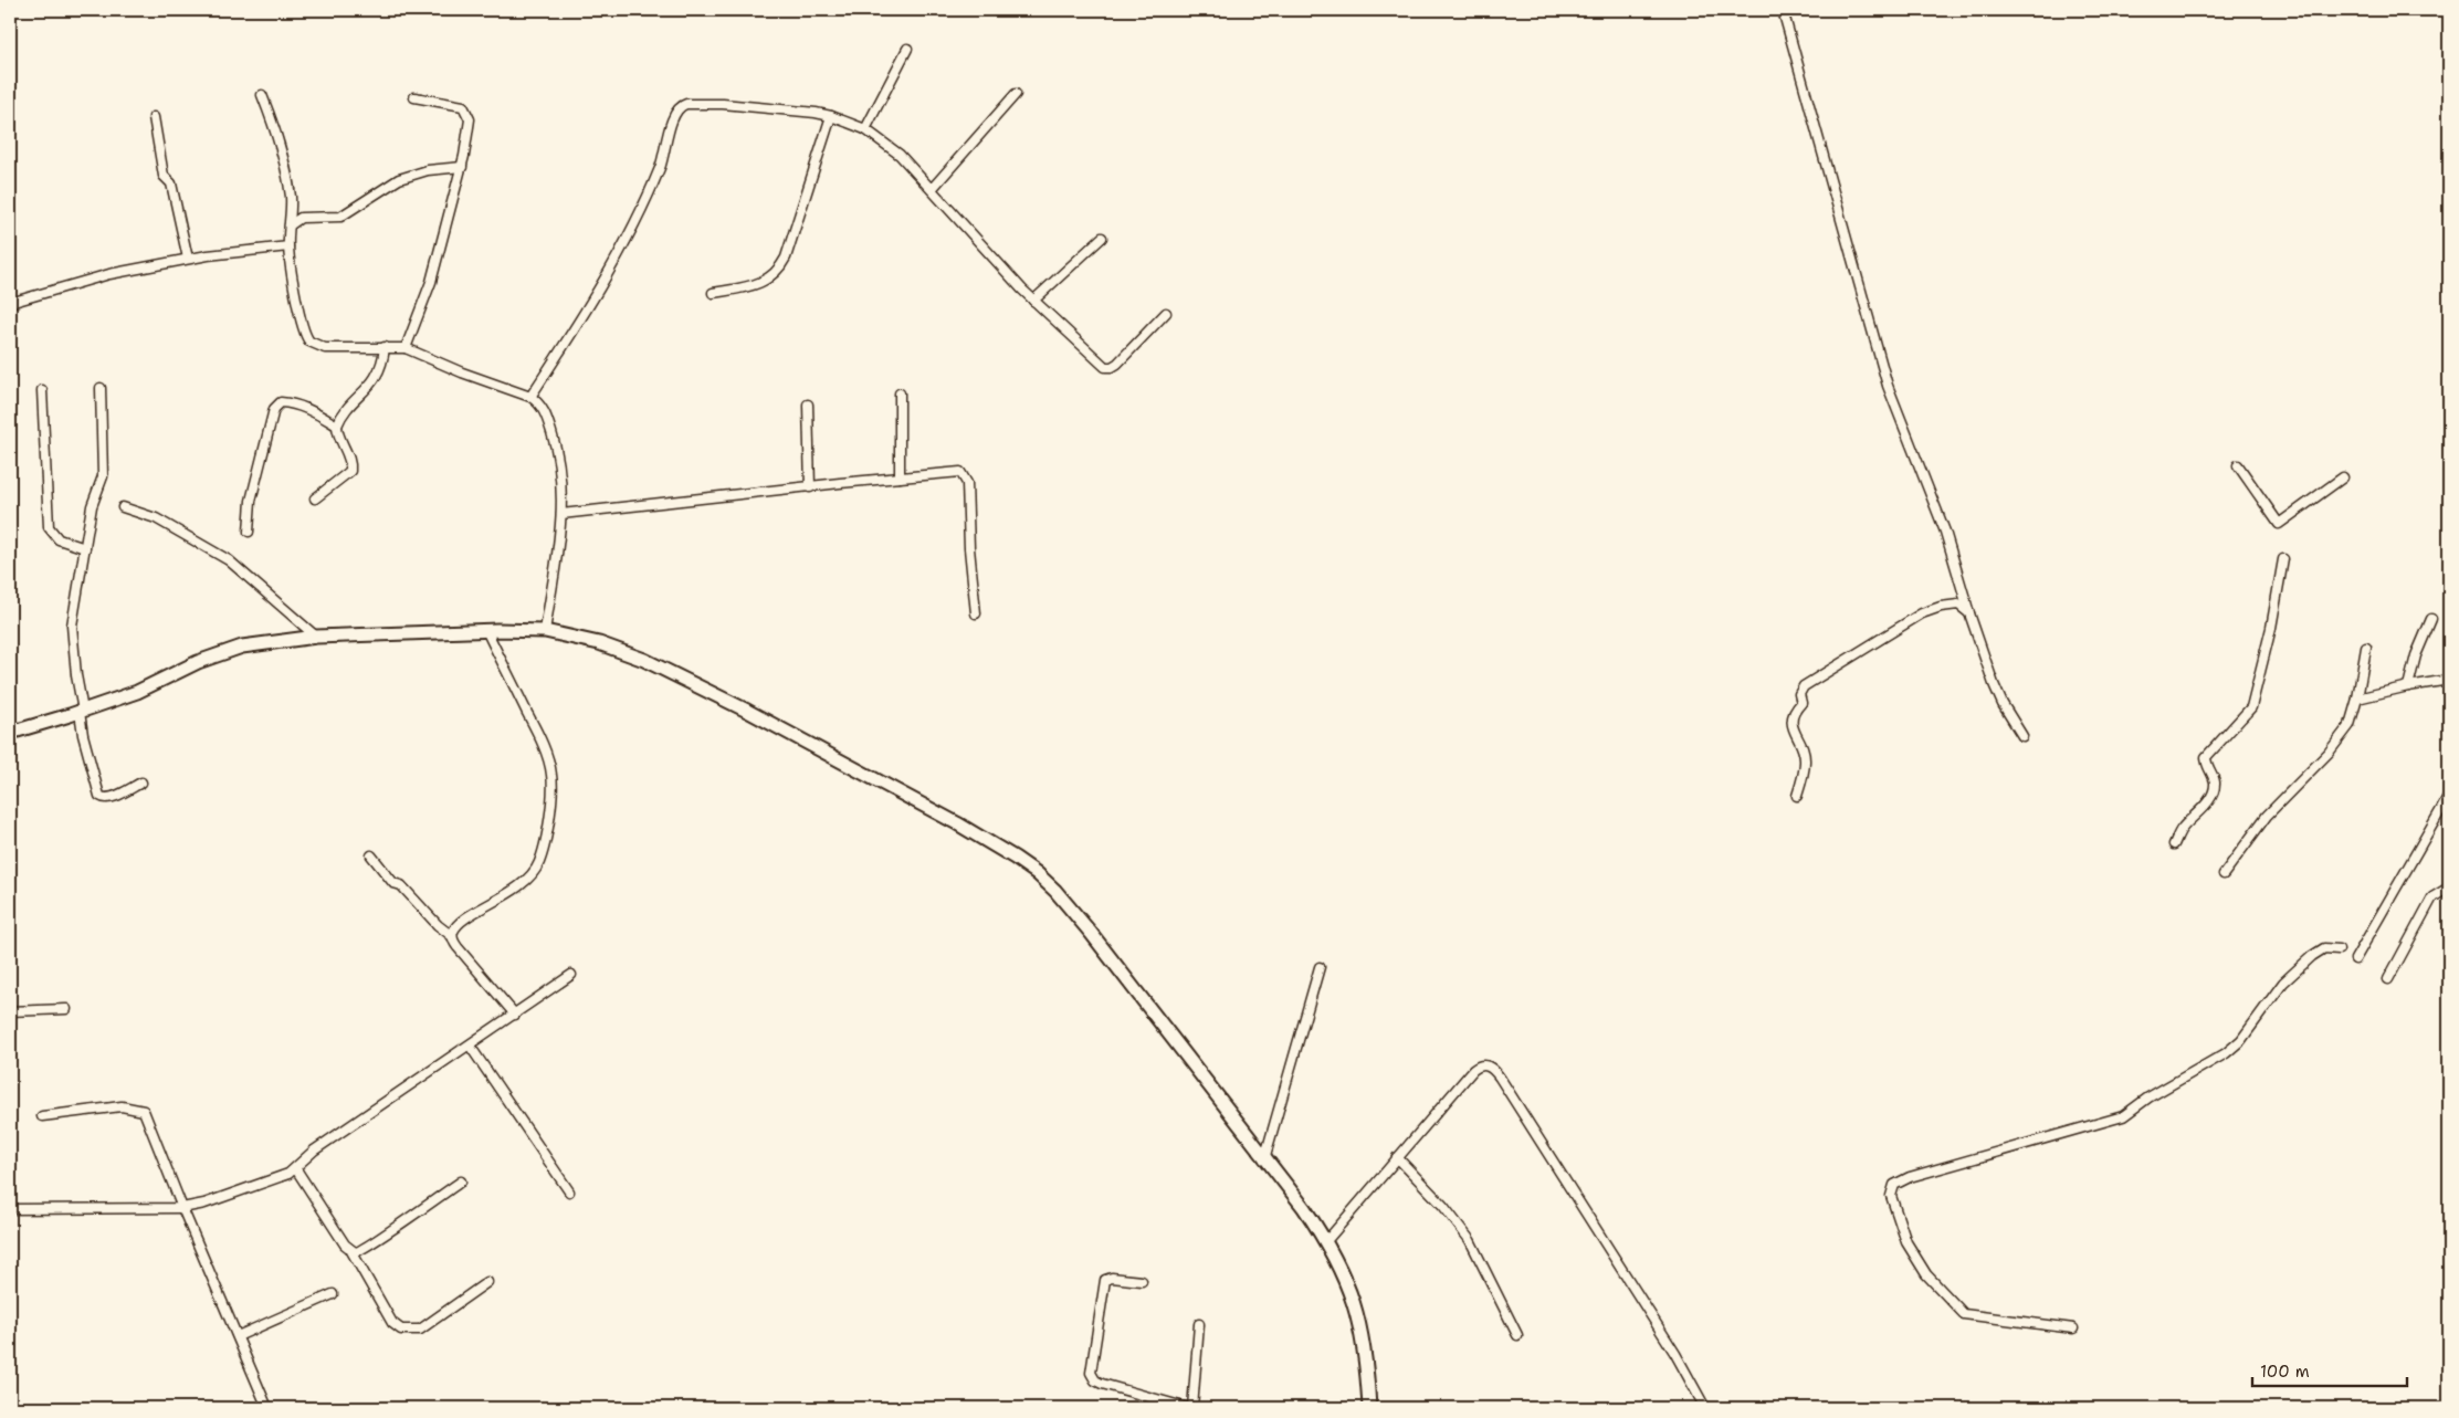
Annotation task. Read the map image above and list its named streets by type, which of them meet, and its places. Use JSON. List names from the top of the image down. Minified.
{"scale_bar":"100 m"}
